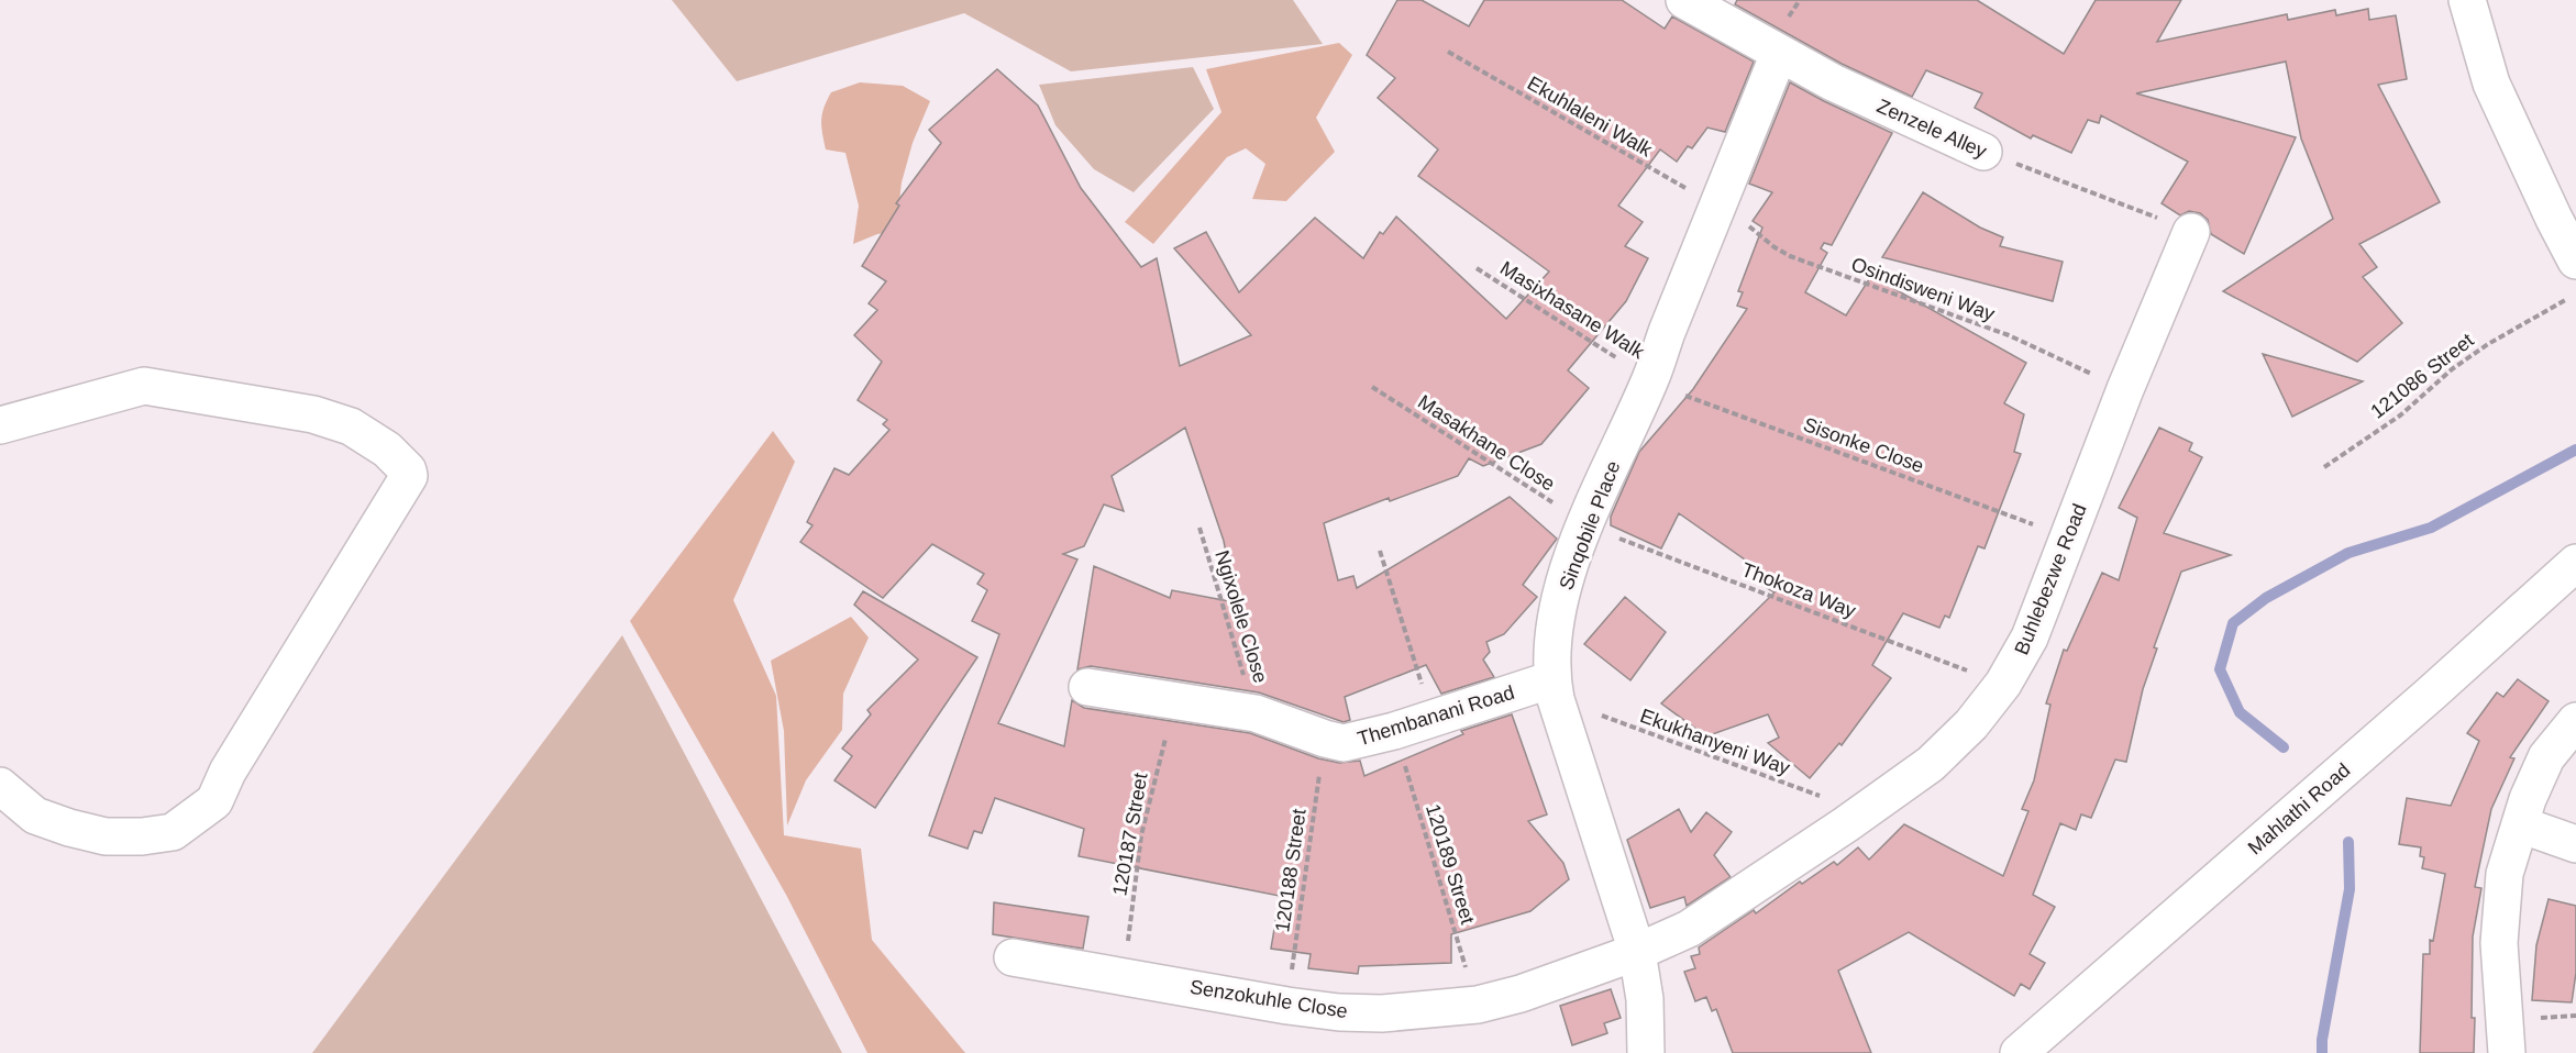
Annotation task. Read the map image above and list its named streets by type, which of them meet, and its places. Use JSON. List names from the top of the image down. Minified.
{"streets":{"street":["Zenzele Alley","Sinqobile Place","Buhlebezwe Road","Thembanani Road","Mahlathi Road","Senzokuhle Close"],"path":["Ekuhlaleni Walk","Osindisweni Way","Masixhasane Walk","121086 Street","Masakhane Close","Sisonke Close","Thokoza Way","Ngixolele Close","Ekukhanyeni Way","120187 Street","120189 Street","120188 Street"]},"crossings":[["Ekuhlaleni Walk","Osindisweni Way"],["Ekuhlaleni Walk","Sinqobile Place"],["Zenzele Alley","Sinqobile Place"],["Zenzele Alley","Buhlebezwe Road"],["Osindisweni Way","Sinqobile Place"],["Osindisweni Way","Buhlebezwe Road"],["Masixhasane Walk","Sisonke Close"],["Masixhasane Walk","Sinqobile Place"],["Masakhane Close","Sinqobile Place"],["Masakhane Close","Thokoza Way"],["Sisonke Close","Sinqobile Place"],["Sisonke Close","Buhlebezwe Road"],["Sinqobile Place","Buhlebezwe Road"],["Sinqobile Place","Thokoza Way"],["Sinqobile Place","Thembanani Road"],["Sinqobile Place","Ekukhanyeni Way"],["Sinqobile Place","Senzokuhle Close"],["Buhlebezwe Road","Thokoza Way"],["Buhlebezwe Road","Ekukhanyeni Way"],["Buhlebezwe Road","Senzokuhle Close"],["Ngixolele Close","Thembanani Road"],["Thembanani Road","Ekukhanyeni Way"],["Thembanani Road","120187 Street"],["Thembanani Road","120189 Street"],["Thembanani Road","120188 Street"],["120187 Street","Senzokuhle Close"],["120189 Street","Senzokuhle Close"],["120188 Street","Senzokuhle Close"]]}
